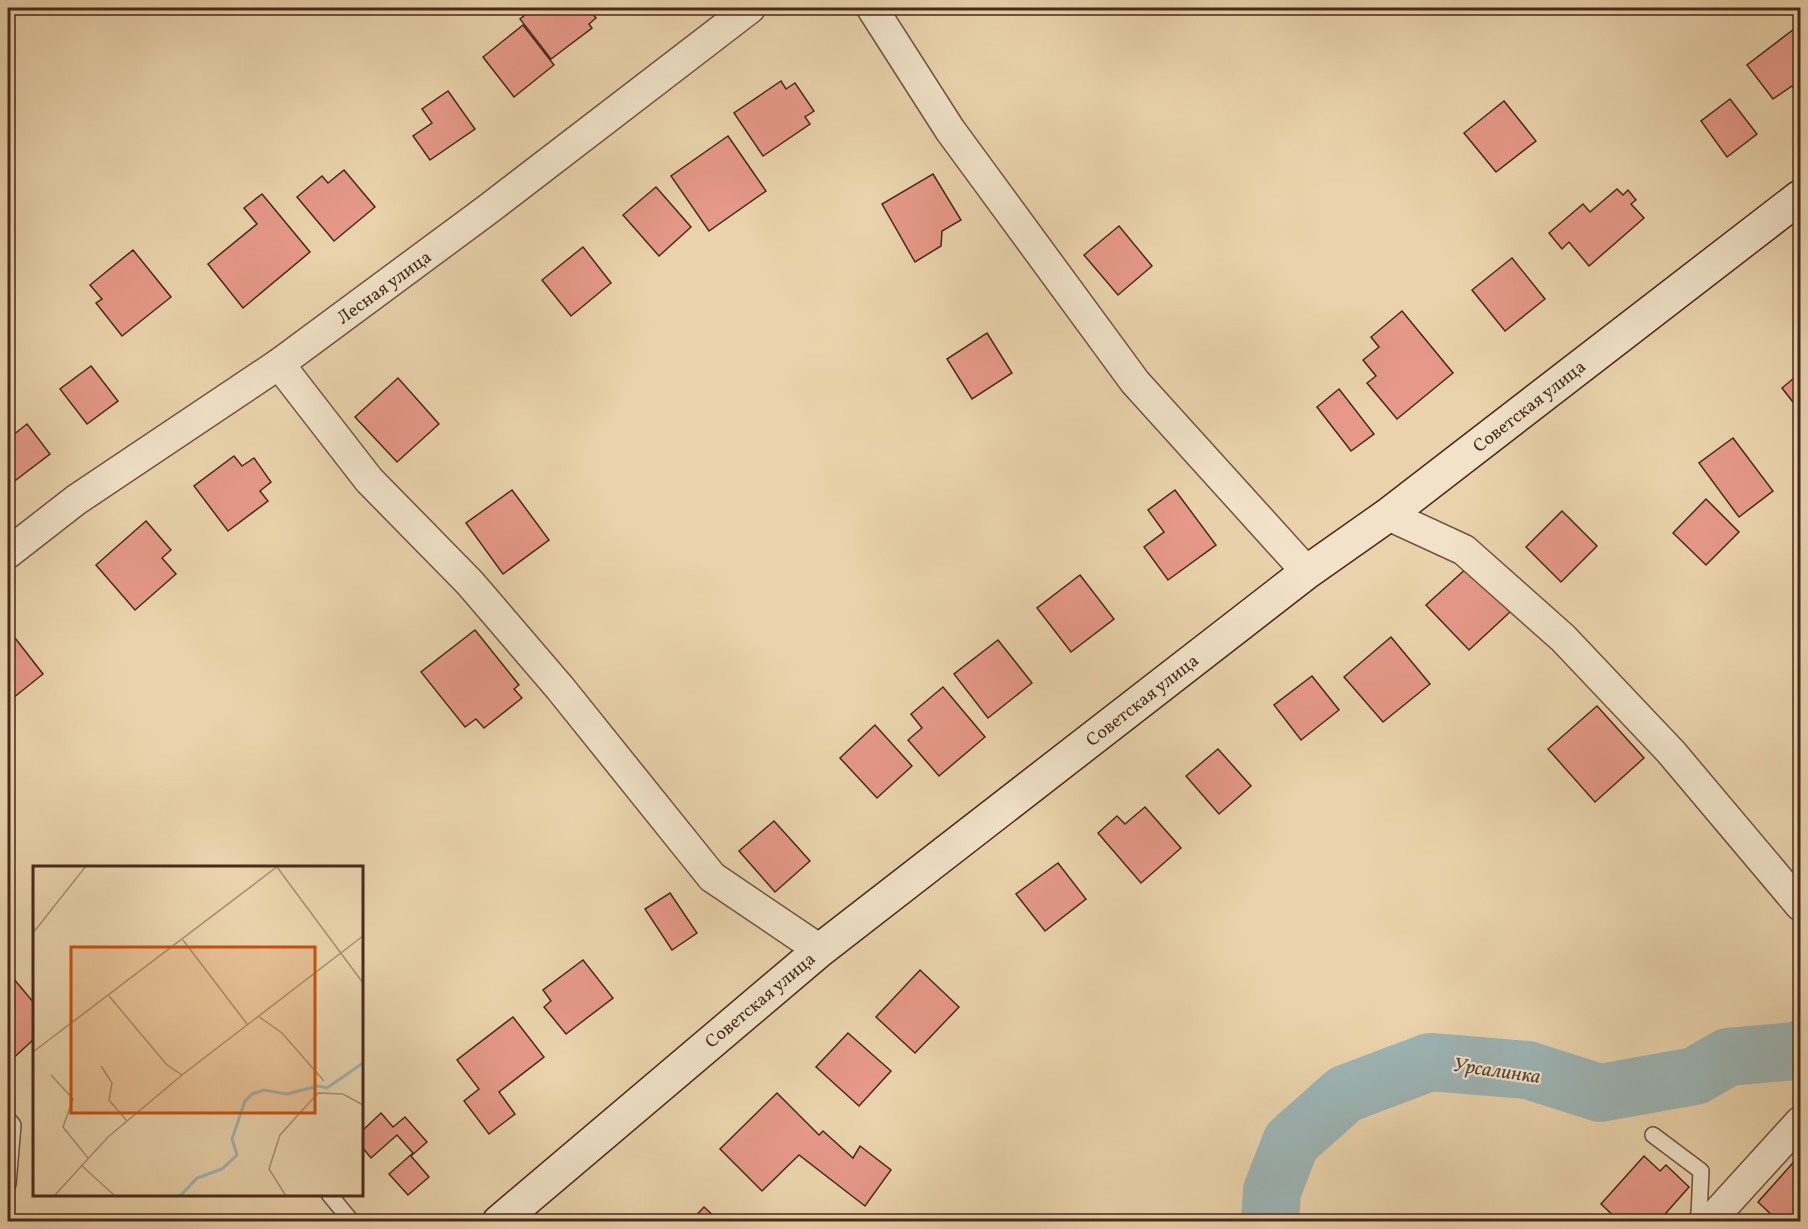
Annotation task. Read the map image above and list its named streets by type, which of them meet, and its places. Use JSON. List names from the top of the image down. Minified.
{"streets":{"street":["Лесная улица","Советская улица"]},"water":["Урсалинка"]}
